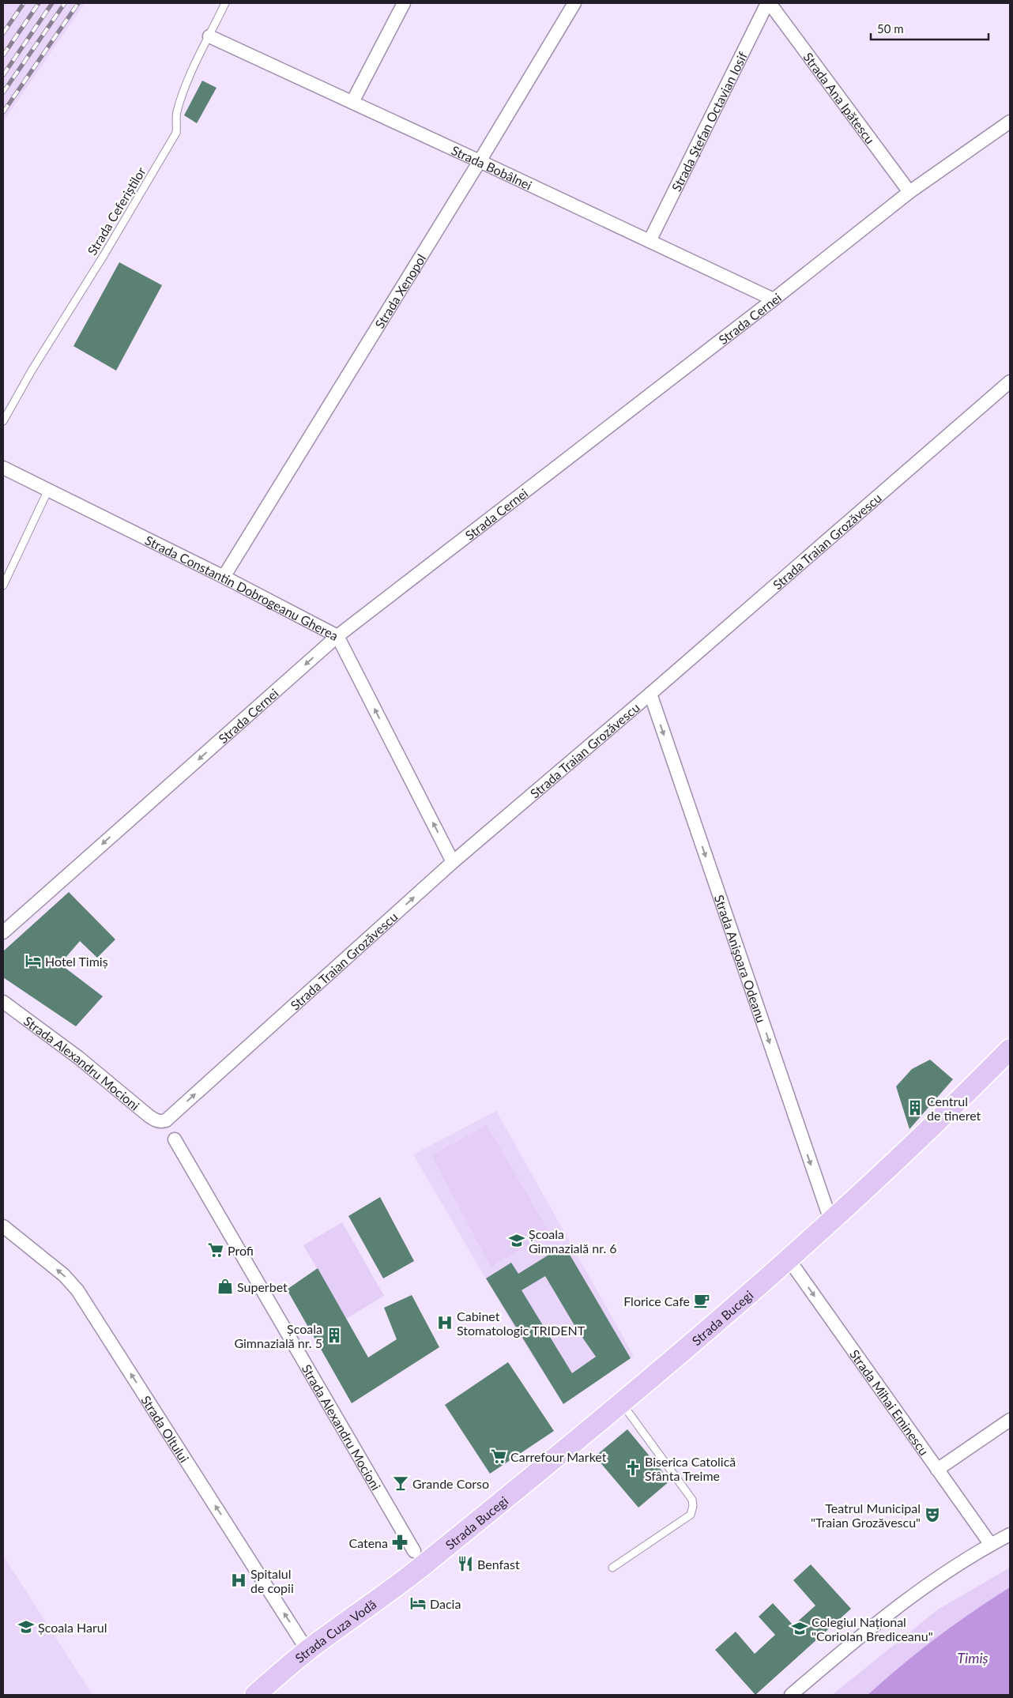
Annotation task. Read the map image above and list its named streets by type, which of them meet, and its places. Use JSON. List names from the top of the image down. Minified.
{"streets":{"main road":["Strada Bucegi","Strada Cuza Vodă"],"street":["Strada Ana Ipătescu","Strada Ștefan Octavian Iosif","Strada Bobâlnei","Strada Xenopol","Strada Cernei","Strada Traian Grozăvescu","Strada Constantin Dobrogeanu Gherea","Strada Anișoara Odeanu","Strada Alexandru Mocioni","Strada Mihai Eminescu","Strada Oltului"],"lane":["Strada Ceferiștilor"]},"crossings":[["Strada Ana Ipătescu","Strada Ștefan Octavian Iosif"],["Strada Ana Ipătescu","Strada Cernei"],["Strada Ștefan Octavian Iosif","Strada Bobâlnei"],["Strada Bobâlnei","Strada Ceferiștilor"],["Strada Bobâlnei","Strada Xenopol"],["Strada Bobâlnei","Strada Cernei"],["Strada Xenopol","Strada Constantin Dobrogeanu Gherea"],["Strada Cernei","Strada Constantin Dobrogeanu Gherea"],["Strada Traian Grozăvescu","Strada Constantin Dobrogeanu Gherea"],["Strada Traian Grozăvescu","Strada Anișoara Odeanu"],["Strada Traian Grozăvescu","Strada Alexandru Mocioni"],["Strada Anișoara Odeanu","Strada Bucegi"],["Strada Alexandru Mocioni","Strada Bucegi"],["Strada Alexandru Mocioni","Strada Cuza Vodă"],["Strada Bucegi","Strada Mihai Eminescu"],["Strada Bucegi","Strada Cuza Vodă"],["Strada Oltului","Strada Cuza Vodă"]],"one_way":["Strada Constantin Dobrogeanu Gherea","Strada Anișoara Odeanu","Strada Mihai Eminescu","Strada Oltului"],"water":["Timiș"],"places":{"hotel":["Hotel Timiș","Dacia"],"building":["Centrul de tineret","Școala Gimnazială nr. 5"],"school or university":["Școala Gimnazială nr. 6","Școala Harul","Colegiul Național \"Coriolan Brediceanu\""],"supermarket":["Profi","Carrefour Market"],"shop":["Superbet"],"cafe":["Florice Cafe"],"hospital":["Cabinet Stomatologic TRIDENT","Spitalul de copii"],"church":["Biserica Catolică Sfânta Treime"],"bar":["Grande Corso"],"theatre":["Teatrul Municipal \"Traian Grozăvescu\""],"pharmacy":["Catena"],"restaurant":["Benfast"]},"scale_bar":"50 m"}
